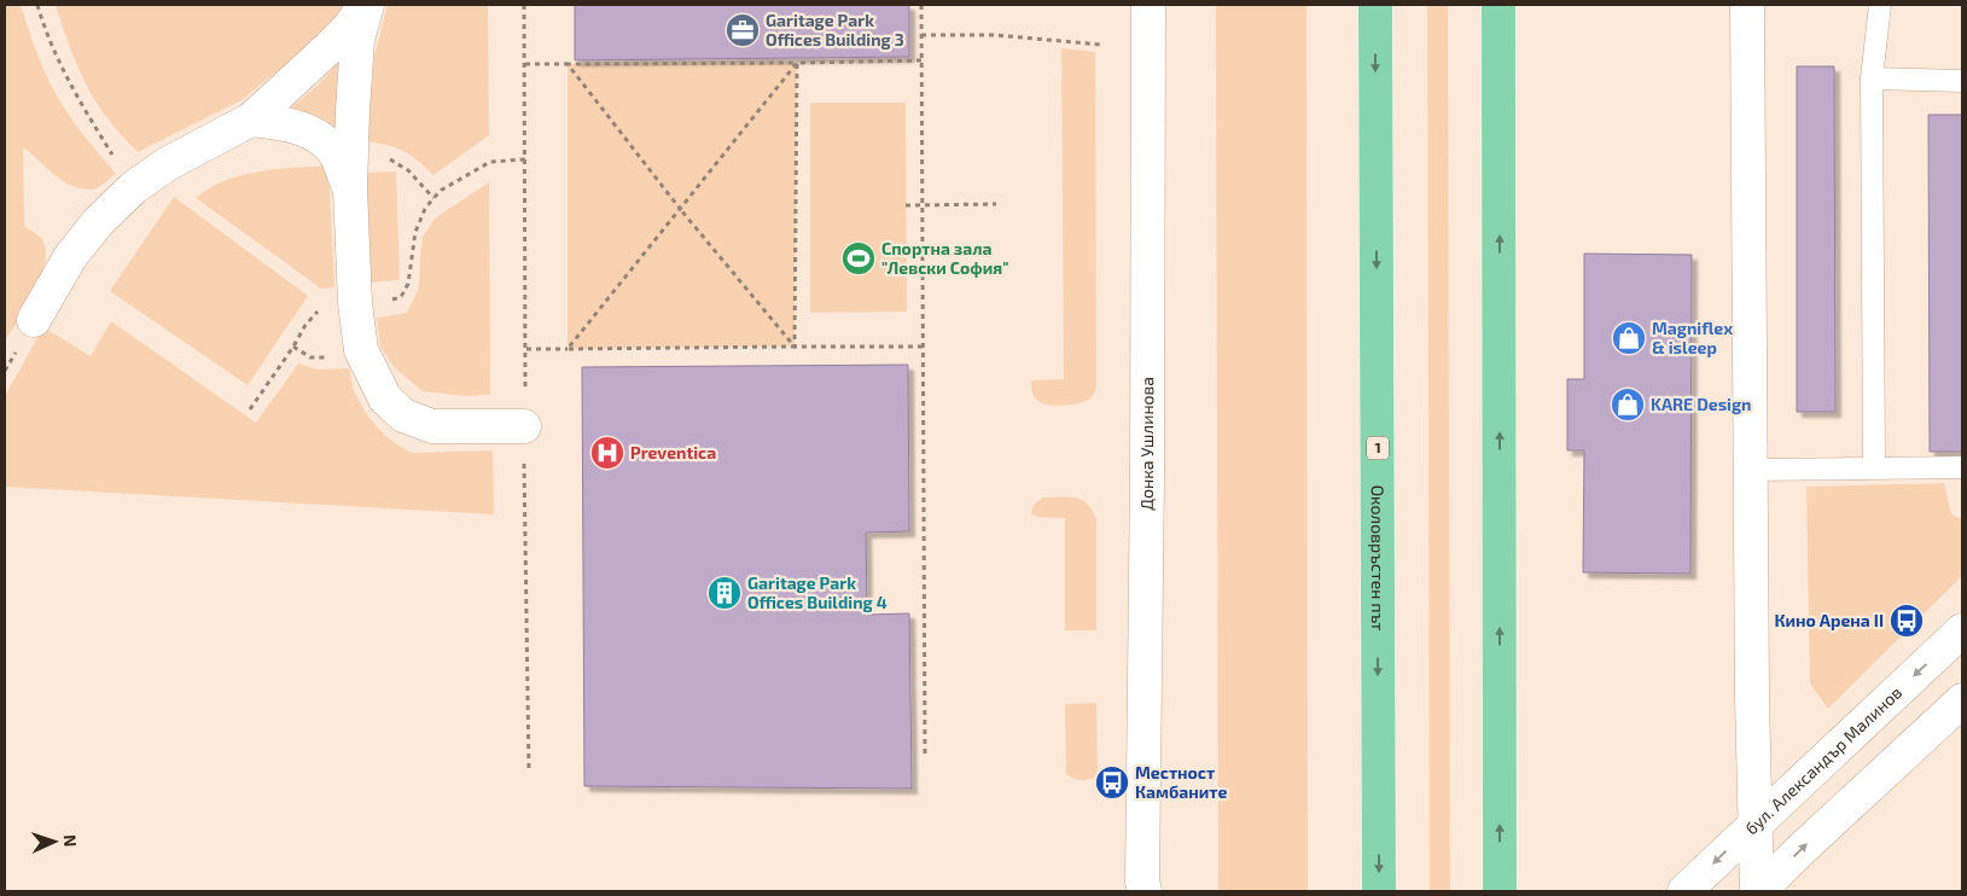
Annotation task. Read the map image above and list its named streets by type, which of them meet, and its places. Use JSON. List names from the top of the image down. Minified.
{"streets":{"highway":["1","Околовръстен път"],"street":["Донка Ушлинова","бул. Александър Малинов"]},"places":{"office":["Garitage Park Offices Building 3"],"sports":["Спортна зала \"Левски София\""],"shop":["Magniflex & isleep","KARE Design"],"hospital":["Preventica"],"building":["Garitage Park Offices Building 4"],"bus stop":["Кино Арена II","Местност Камбаните"]},"north":"right"}
